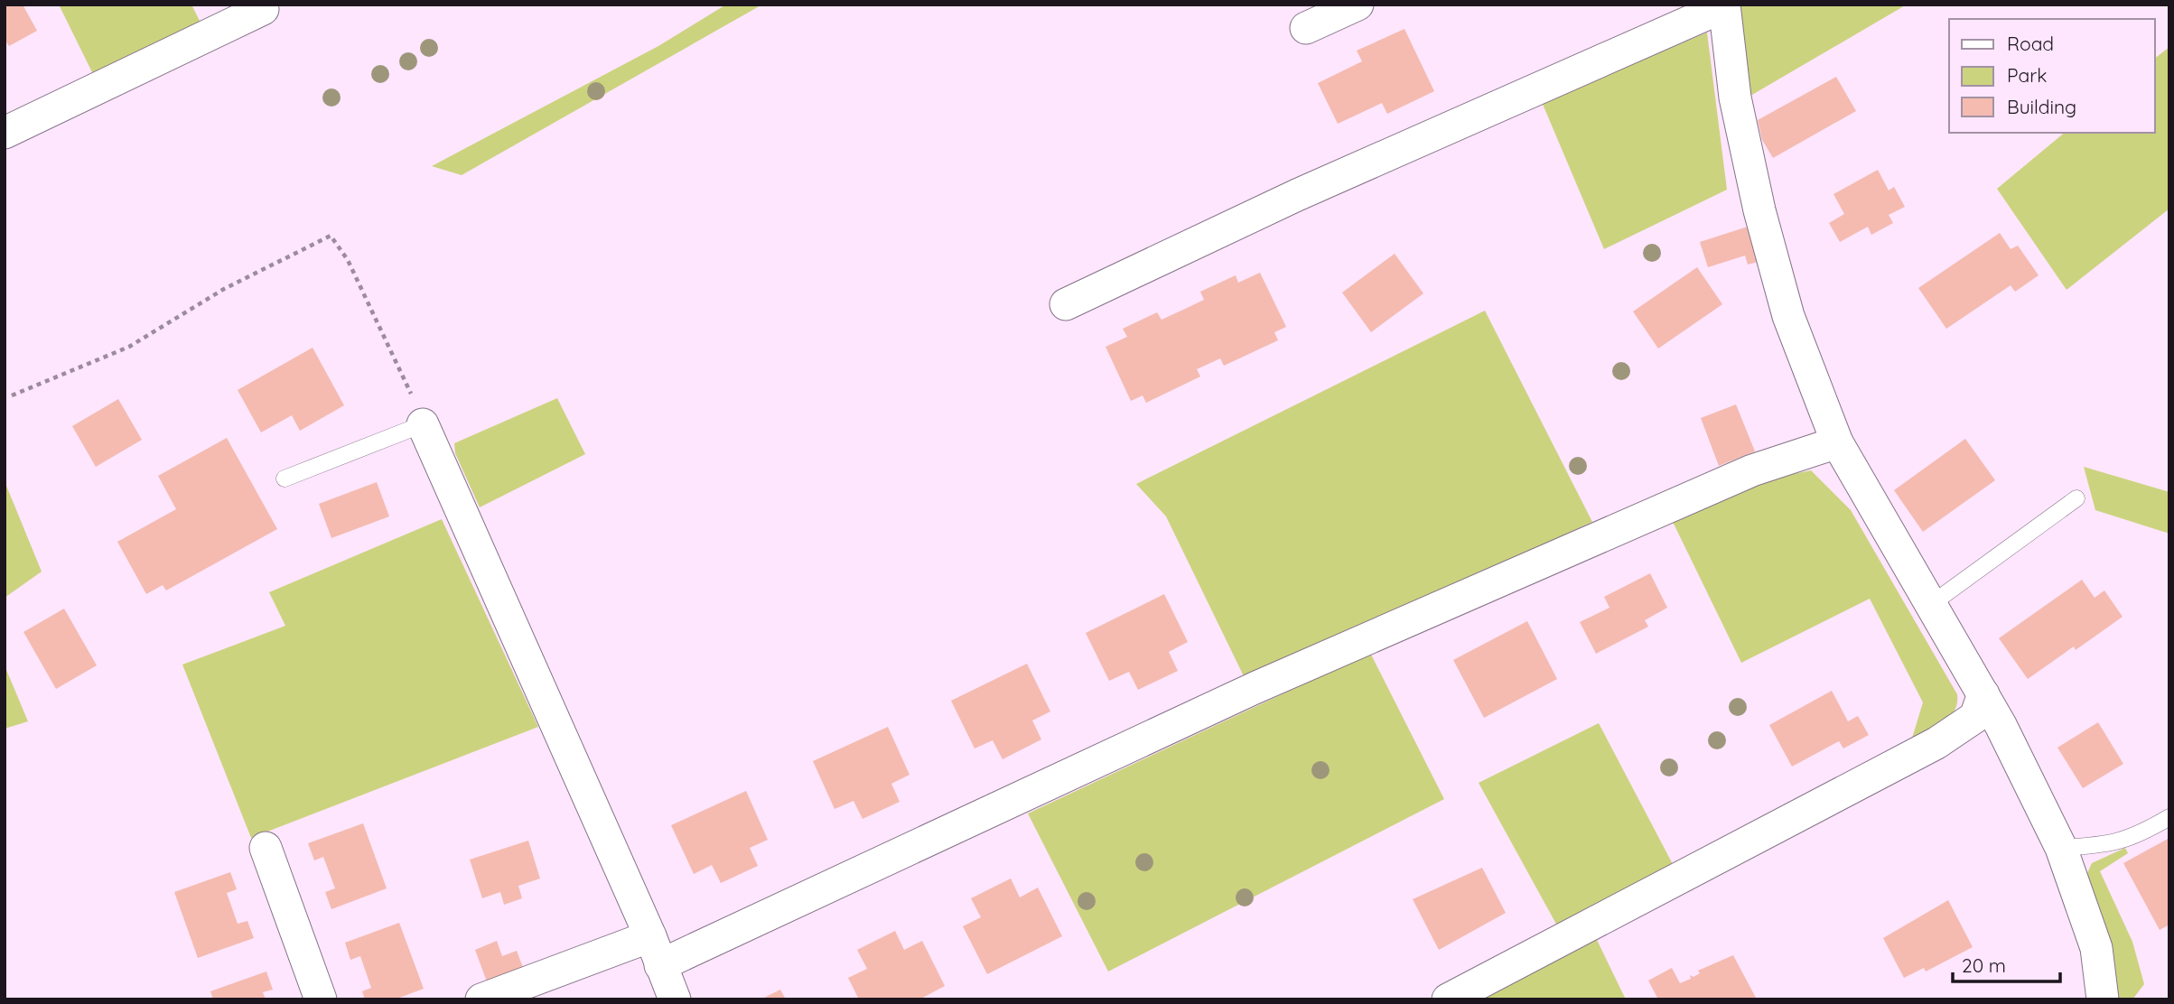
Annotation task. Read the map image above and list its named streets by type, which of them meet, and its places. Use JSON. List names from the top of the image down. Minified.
{"legend":["Road","Park","Building"],"scale_bar":"20 m"}
